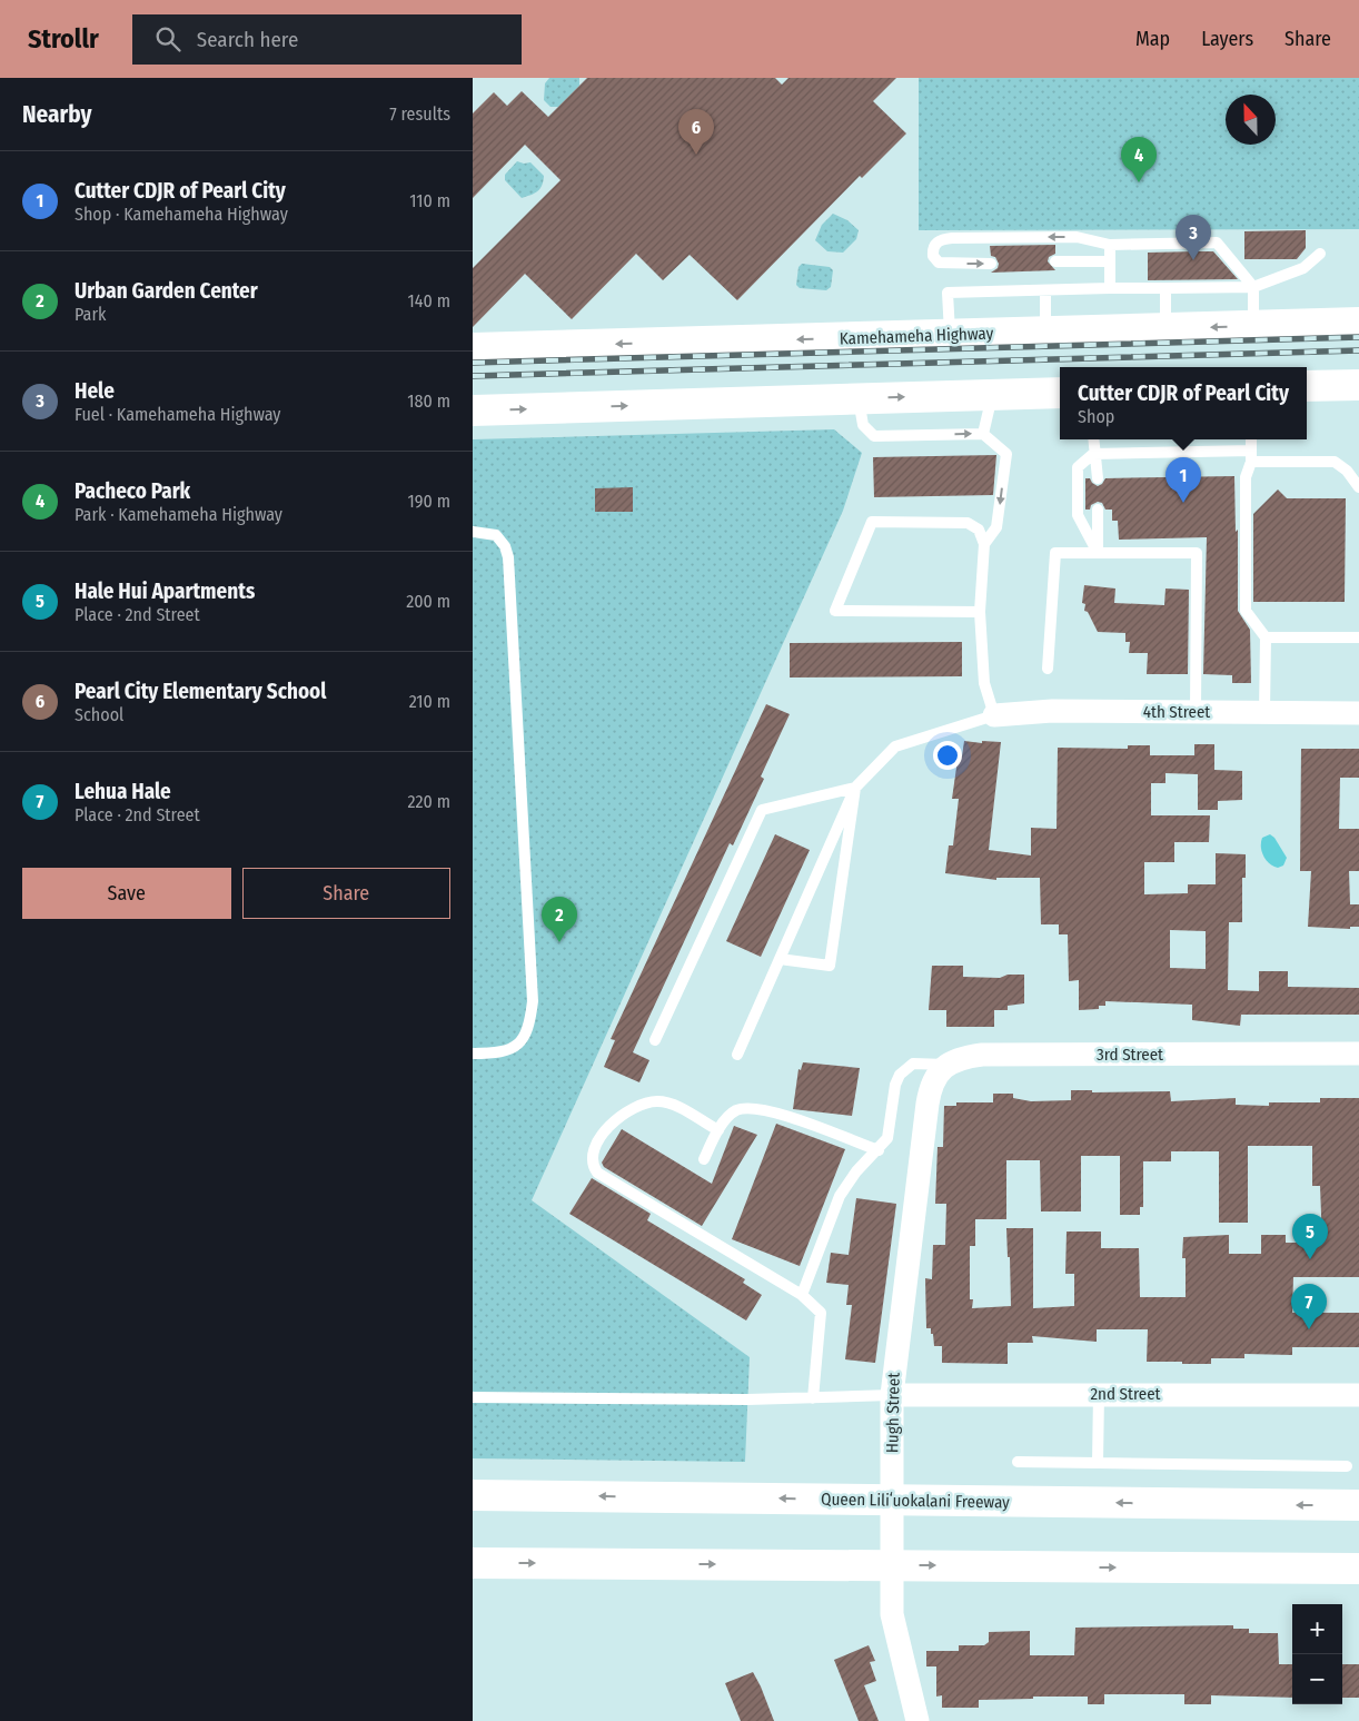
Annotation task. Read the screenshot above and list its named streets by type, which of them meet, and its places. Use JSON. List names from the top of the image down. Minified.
{"streets":{"main road":["Kamehameha Highway","Queen Liliʻuokalani Freeway"],"street":["4th Street","3rd Street","2nd Street","Hugh Street"]},"crossings":[["3rd Street","Hugh Street"],["2nd Street","Hugh Street"]],"north":"top","page":{"header":"Strollr","search":"Search here","nav":["Map","Layers","Share"],"heading":["Nearby","7 results"],"pins":["6","4","3","1","2","5","7"],"list":[{"mark":"1","name":"Cutter CDJR of Pearl City","note":"Shop · Kamehameha Highway","value":"110 m"},{"mark":"2","name":"Urban Garden Center","note":"Park","value":"140 m"},{"mark":"3","name":"Hele","note":"Fuel · Kamehameha Highway","value":"180 m"},{"mark":"4","name":"Pacheco Park","note":"Park · Kamehameha Highway","value":"190 m"},{"mark":"5","name":"Hale Hui Apartments","note":"Place · 2nd Street","value":"200 m"},{"mark":"6","name":"Pearl City Elementary School","note":"School","value":"210 m"},{"mark":"7","name":"Lehua Hale","note":"Place · 2nd Street","value":"220 m"}],"popup":["Cutter CDJR of Pearl City","Shop"],"buttons":["Save","Share"],"map_buttons":["+","−"]}}
